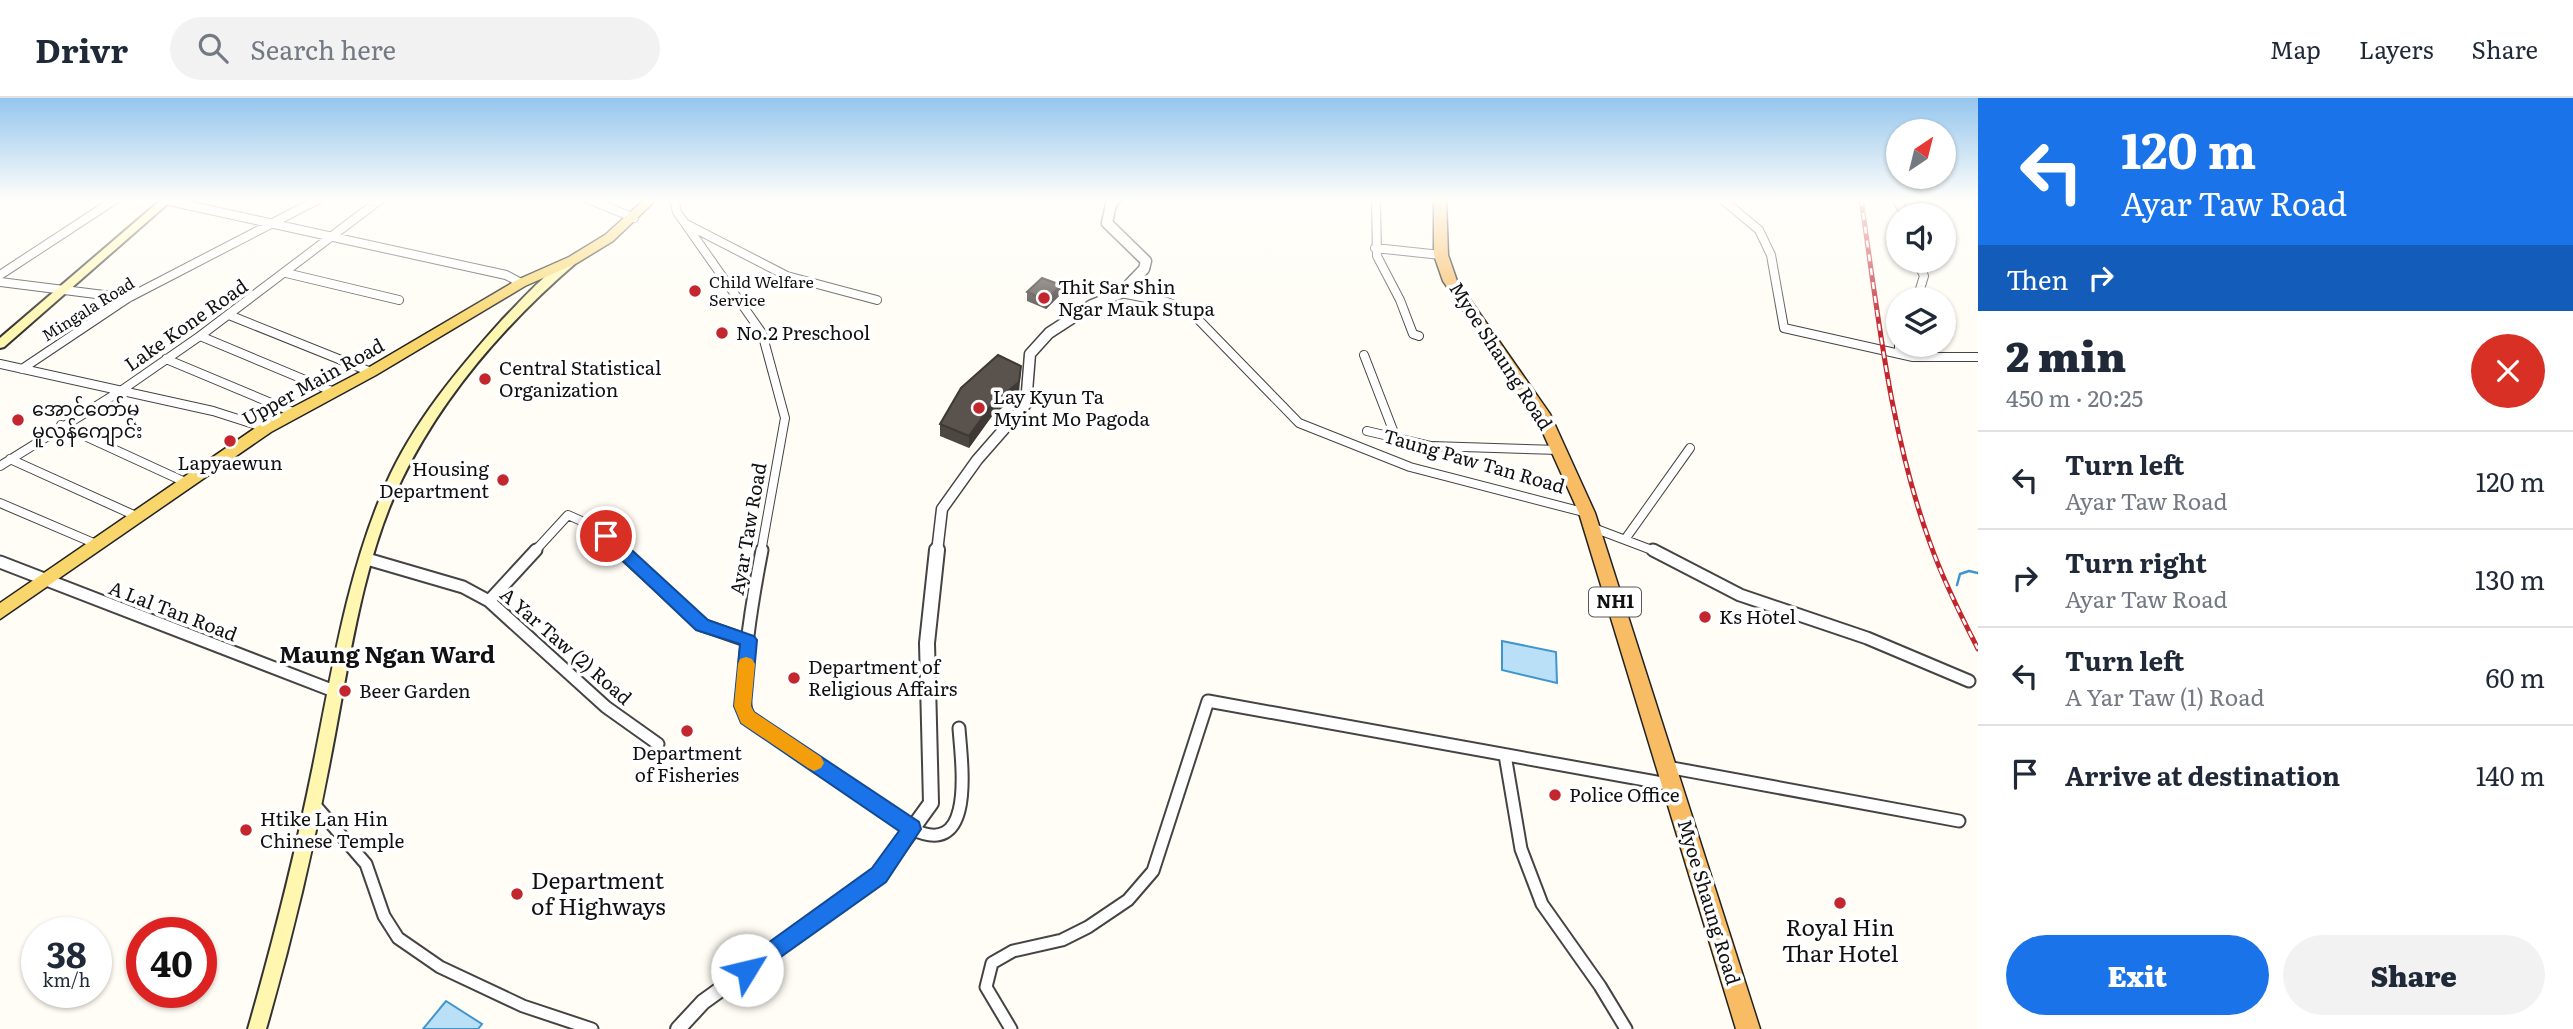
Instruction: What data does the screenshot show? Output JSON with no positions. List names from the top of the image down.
{
  "streets": {
    "highway": ["Myoe Shaung Road", "NH1"],
    "main road": ["Upper Main Road"],
    "street": [
      "Mingala Road",
      "Lake Kone Road",
      "Taung Paw Tan Road",
      "Ayar Taw Road",
      "A Lal Tan Road",
      "A Yar Taw (2) Road"
    ]
  },
  "crossings": [
    ["Myoe Shaung Road", "Taung Paw Tan Road"],
    ["Upper Main Road", "A Lal Tan Road"]
  ],
  "districts": ["Maung Ngan Ward"],
  "places": [
    "Child Welfare Service",
    "Thit Sar Shin Ngar Mauk Stupa",
    "No.2 Preschool",
    "Central Statistical Organization",
    "Lay Kyun Ta Myint Mo Pagoda",
    "အောင်တော်မူ မူလွန်ကျောင်း",
    "Lapyaewun",
    "Housing Department",
    "Ks Hotel",
    "Department of Religious Affairs",
    "Beer Garden",
    "Department of Fisheries",
    "Police Office",
    "Htike Lan Hin Chinese Temple",
    "Department of Highways",
    "Royal Hin Thar Hotel"
  ],
  "north": "top right",
  "page": {
    "header": "Drivr",
    "search": "Search here",
    "nav": ["Map", "Layers", "Share"],
    "turn": ["120 m", "Ayar Taw Road"],
    "then": "Then",
    "heading": ["2 min", "450 m · 20:25"],
    "list": [
      {
        "name": "Turn left",
        "note": "Ayar Taw Road",
        "value": "120 m"
      },
      {
        "name": "Turn right",
        "note": "Ayar Taw Road",
        "value": "130 m"
      },
      {
        "name": "Turn left",
        "note": "A Yar Taw (1) Road",
        "value": "60 m"
      },
      {
        "name": "Arrive at destination",
        "value": "140 m"
      }
    ],
    "speed": "38 km/h",
    "limit": "40",
    "buttons": ["Exit", "Share"]
  }
}
